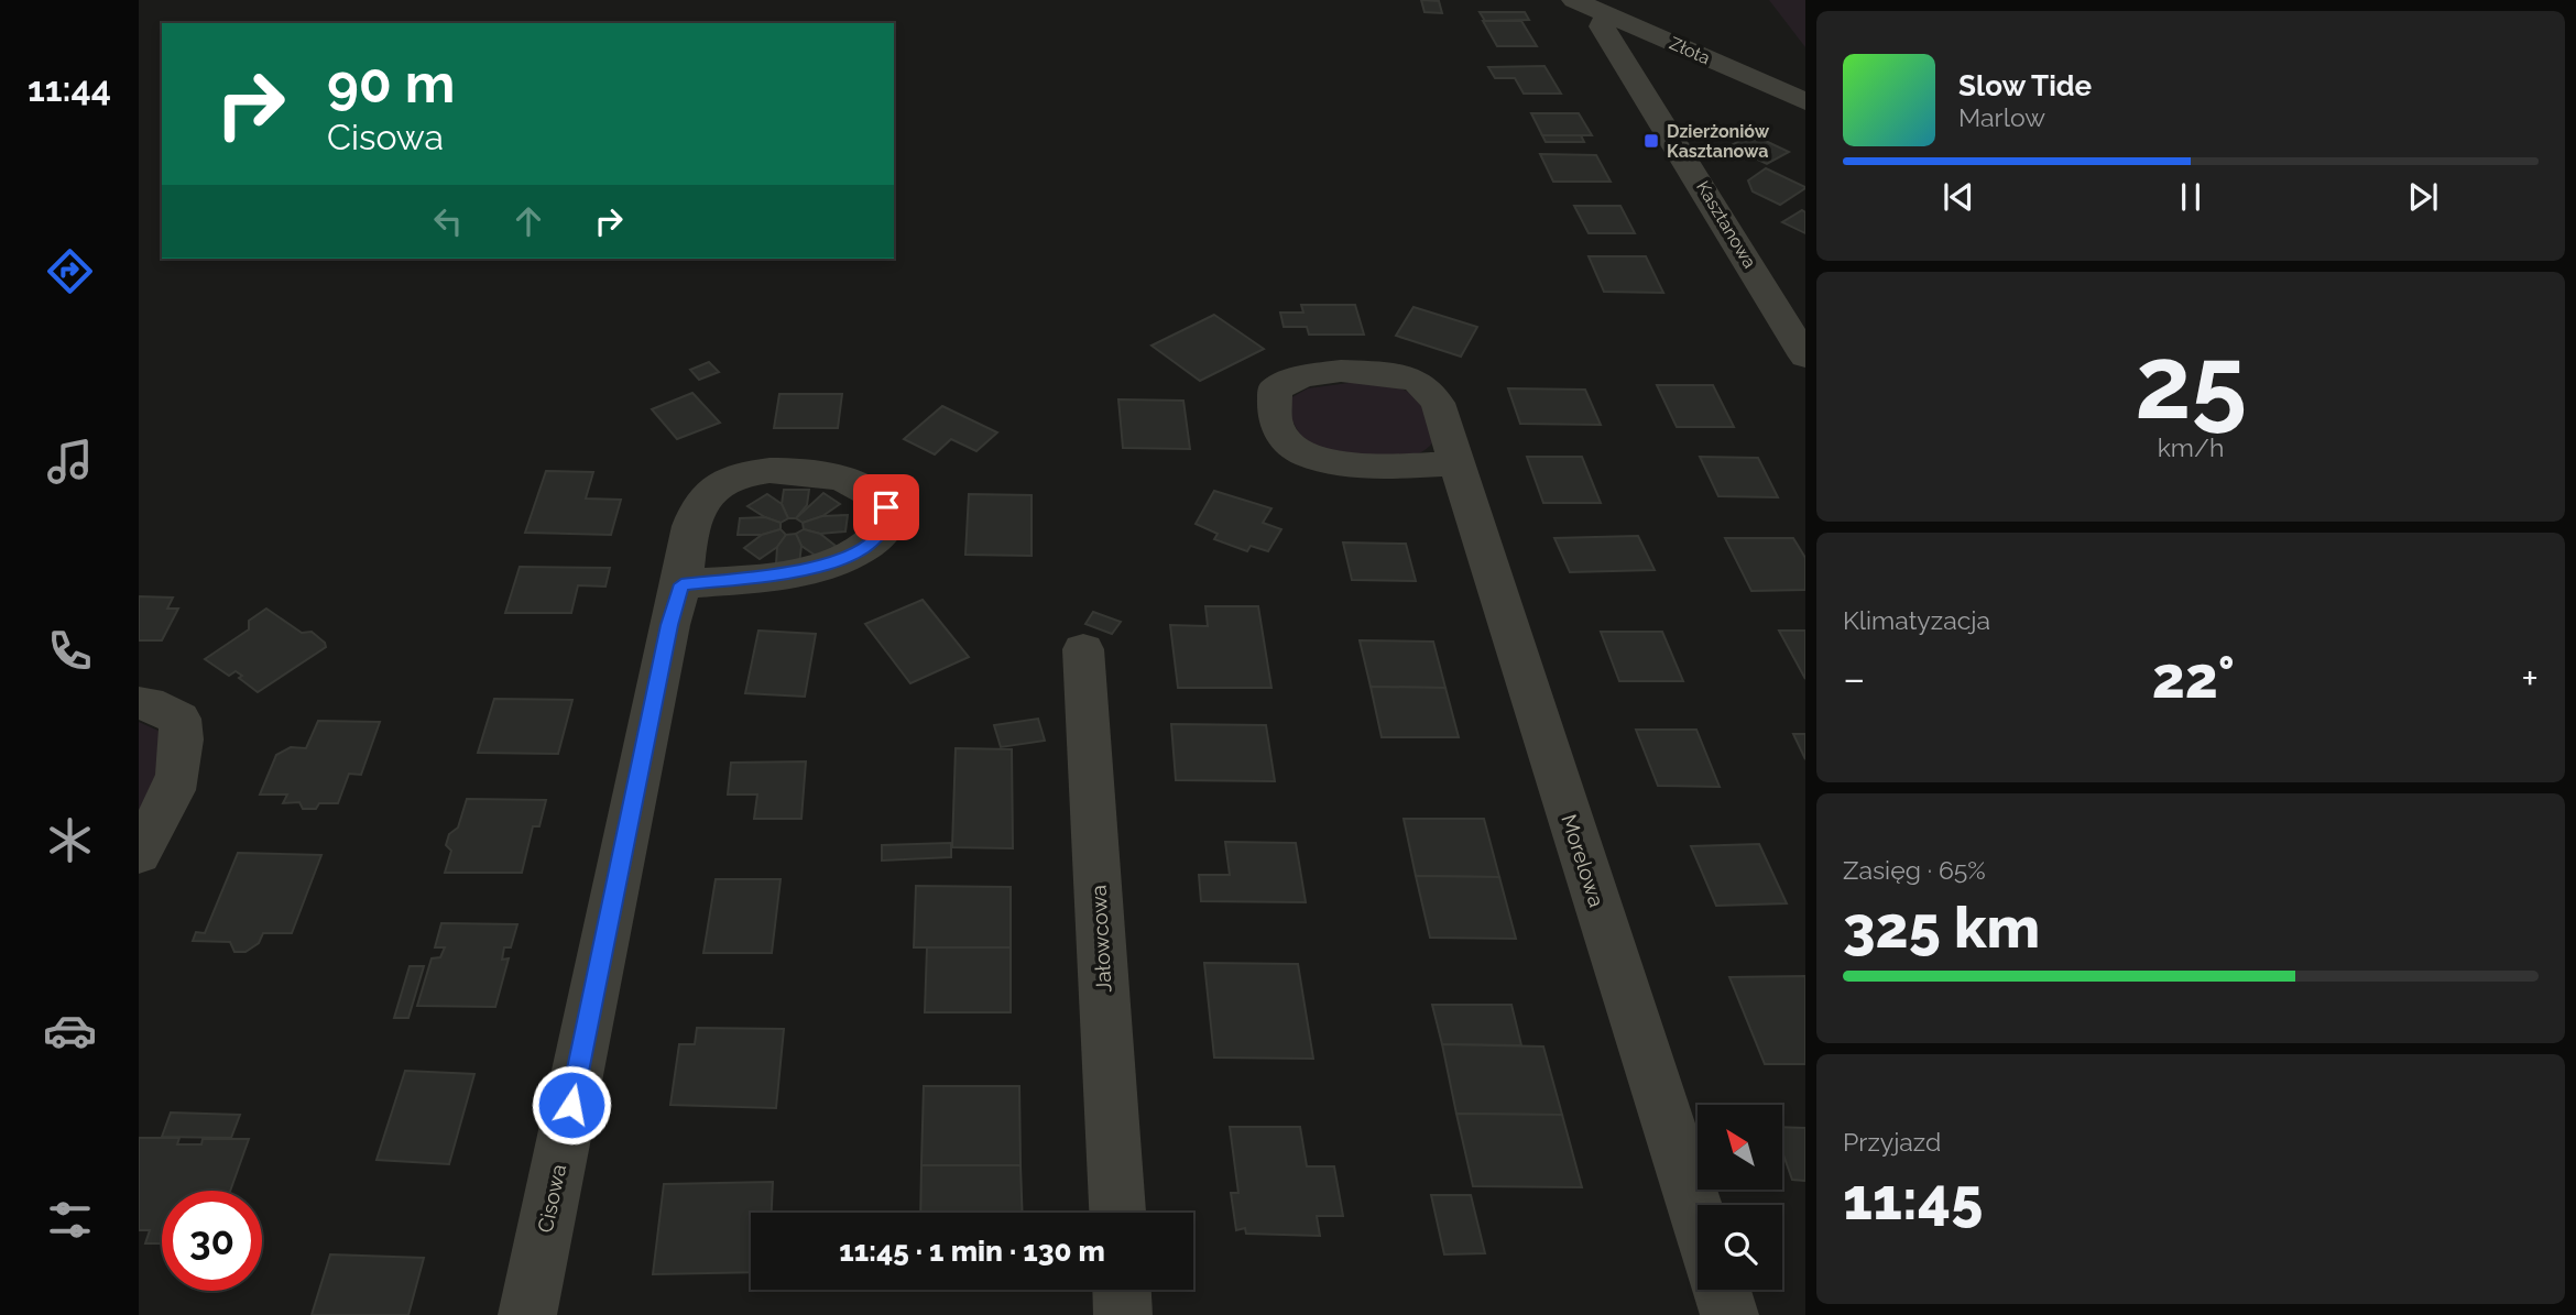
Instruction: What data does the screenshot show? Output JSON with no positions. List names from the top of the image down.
{
  "streets": {
    "street": [
      "Złota",
      "Kasztanowa",
      "Morelowa",
      "Jałowcowa",
      "Cisowa"
    ]
  },
  "crossings": [
    ["Złota", "Kasztanowa"]
  ],
  "places": {
    "transit": ["Dzierżoniów Kasztanowa"]
  },
  "north": "top left",
  "page": {
    "tabs": "11:44",
    "turn": ["90 m", "Cisowa"],
    "song": ["Slow Tide", "Marlow"],
    "tile": [
      ["25", "km/h"],
      "Klimatyzacja",
      ["Zasięg · 65%", "325 km"],
      ["Przyjazd", "11:45"]
    ],
    "heat": ["−", "22°", "+"],
    "limit": "30",
    "trip": "11:45 · 1 min · 130 m"
  }
}
